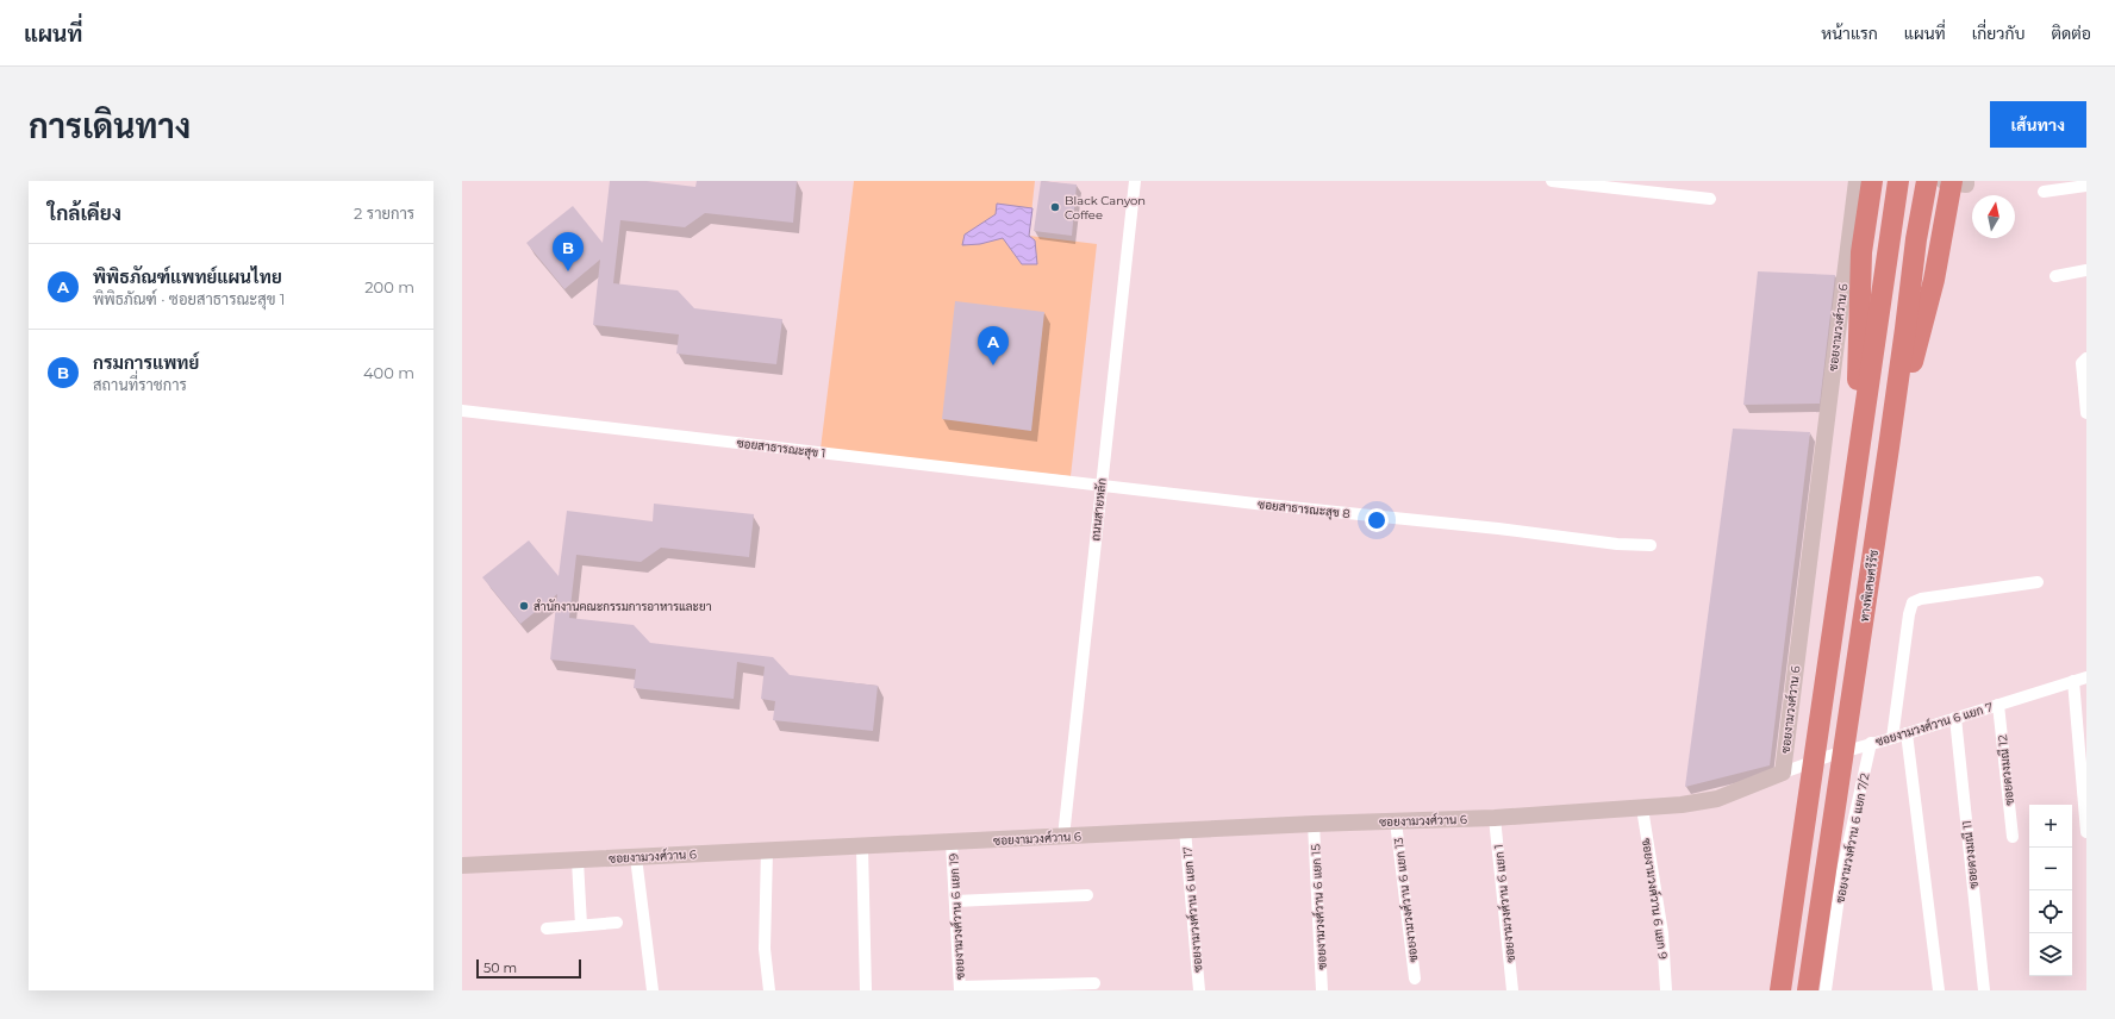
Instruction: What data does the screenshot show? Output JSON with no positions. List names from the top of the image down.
{
  "streets": {
    "highway": ["ทางพิเศษศรีรัช"],
    "street": [
      "ซอยงามวงศ์วาน 6",
      "ซอยสาธารณะสุข 1",
      "ซอยสาธารณะสุข 8",
      "ถนนสายหลัก",
      "ซอยงามวงศ์วาน 6 แยก 7",
      "ซอยดวงมณี 12",
      "ซอยงามวงศ์วาน 6 แยก 7/2",
      "ซอยดวงมณี 11",
      "ซอยงามวงศ์วาน 6 แยก 9",
      "ซอยงามวงศ์วาน 6 แยก 13",
      "ซอยงามวงศ์วาน 6 แยก 1",
      "ซอยงามวงศ์วาน 6 แยก 15",
      "ซอยงามวงศ์วาน 6 แยก 17",
      "ซอยงามวงศ์วาน 6 แยก 19"
    ]
  },
  "crossings": [
    ["ซอยงามวงศ์วาน 6", "ถนนสายหลัก"],
    ["ซอยงามวงศ์วาน 6", "ซอยงามวงศ์วาน 6 แยก 7"],
    ["ซอยงามวงศ์วาน 6", "ซอยงามวงศ์วาน 6 แยก 9"],
    ["ซอยงามวงศ์วาน 6", "ซอยงามวงศ์วาน 6 แยก 13"],
    ["ซอยงามวงศ์วาน 6", "ซอยงามวงศ์วาน 6 แยก 1"],
    ["ซอยงามวงศ์วาน 6", "ซอยงามวงศ์วาน 6 แยก 15"],
    ["ซอยงามวงศ์วาน 6", "ซอยงามวงศ์วาน 6 แยก 17"],
    ["ซอยงามวงศ์วาน 6", "ซอยงามวงศ์วาน 6 แยก 19"],
    ["ซอยสาธารณะสุข 1", "ซอยสาธารณะสุข 8"],
    ["ซอยสาธารณะสุข 1", "ถนนสายหลัก"],
    ["ซอยสาธารณะสุข 8", "ถนนสายหลัก"],
    ["ซอยงามวงศ์วาน 6 แยก 7", "ซอยดวงมณี 12"],
    ["ซอยงามวงศ์วาน 6 แยก 7", "ซอยงามวงศ์วาน 6 แยก 7/2"],
    ["ซอยงามวงศ์วาน 6 แยก 7", "ซอยดวงมณี 11"]
  ],
  "places": ["Black Canyon Coffee", "สำนักงานคณะกรรมการอาหารและยา"],
  "scale_bar": "50 m",
  "north": "top",
  "page": {
    "header": "แผนที่",
    "nav": [
      "หน้าแรก",
      "แผนที่",
      "เกี่ยวกับ",
      "ติดต่อ"
    ],
    "buttons": "เส้นทาง",
    "title": "การเดินทาง",
    "heading": ["ใกล้เคียง", "2 รายการ"],
    "pins": ["B", "A"],
    "list": [
      {
        "mark": "A",
        "name": "พิพิธภัณฑ์แพทย์แผนไทย",
        "note": "พิพิธภัณฑ์ · ซอยสาธารณะสุข 1",
        "value": "200 m"
      },
      {
        "mark": "B",
        "name": "กรมการแพทย์",
        "note": "สถานที่ราชการ",
        "value": "400 m"
      }
    ],
    "map_buttons": ["+", "−"],
    "scale": "50 m"
  }
}
